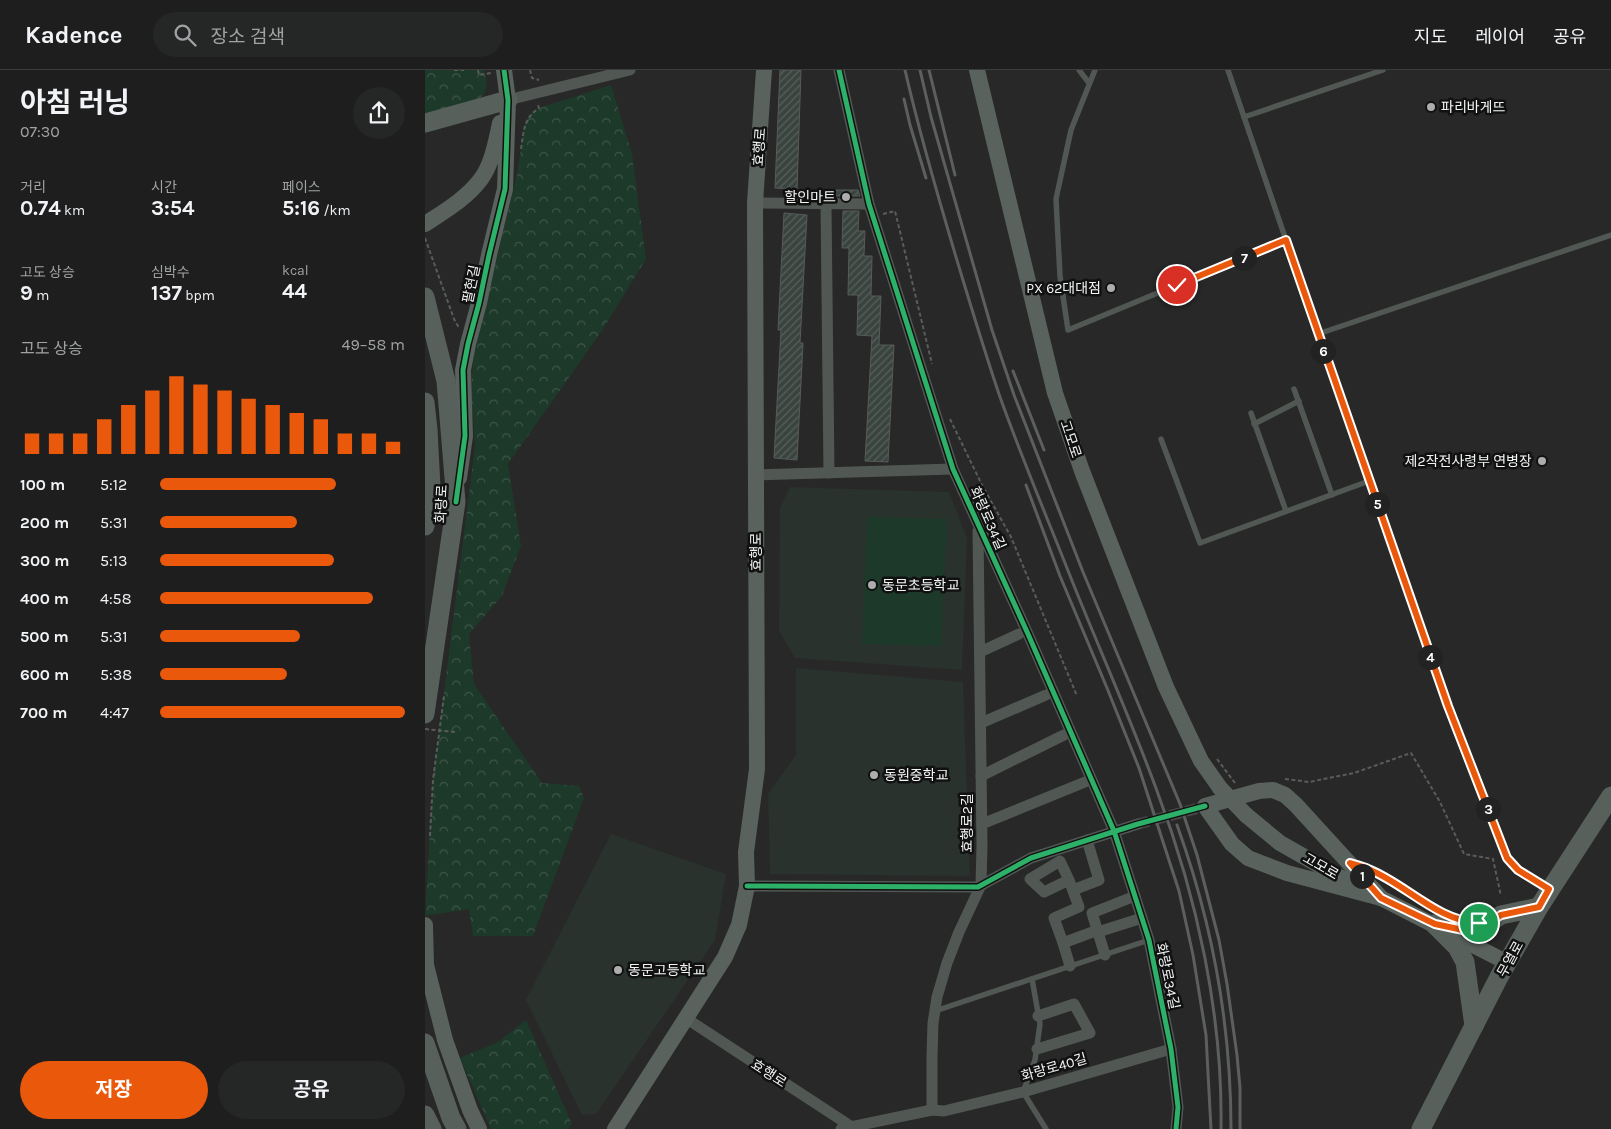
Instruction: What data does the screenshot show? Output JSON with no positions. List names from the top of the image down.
{
  "streets": {
    "main road": [
      "효행로",
      "팔현길",
      "고모로",
      "화랑로",
      "무열로"
    ],
    "street": ["화랑로34길", "효행로2길", "화랑로40길"]
  },
  "crossings": [
    ["팔현길", "화랑로"],
    ["고모로", "무열로"],
    ["화랑로34길", "효행로2길"],
    ["화랑로34길", "화랑로40길"],
    ["효행로2길", "화랑로40길"]
  ],
  "places": [
    "파리바게뜨",
    "할인마트",
    "PX 62대대점",
    "제2작전사령부 연병장",
    "동문초등학교",
    "동원중학교",
    "동문고등학교"
  ],
  "page": {
    "header": "Kadence",
    "search": "장소 검색",
    "nav": ["지도", "레이어", "공유"],
    "heading": ["아침 러닝", "07:30"],
    "stats": [
      ["거리", "0.74 km"],
      ["시간", "3:54"],
      ["페이스", "5:16 /km"],
      ["고도 상승", "9 m"],
      ["심박수", "137 bpm"],
      ["kcal", "44"]
    ],
    "pins": [
      "7",
      "6",
      "5",
      "4",
      "3",
      "1"
    ],
    "chart": ["고도 상승", "49–58 m"],
    "list": [
      {
        "name": "100 m",
        "note": "5:12"
      },
      {
        "name": "200 m",
        "note": "5:31"
      },
      {
        "name": "300 m",
        "note": "5:13"
      },
      {
        "name": "400 m",
        "note": "4:58"
      },
      {
        "name": "500 m",
        "note": "5:31"
      },
      {
        "name": "600 m",
        "note": "5:38"
      },
      {
        "name": "700 m",
        "note": "4:47"
      }
    ],
    "buttons": ["저장", "공유"]
  }
}
